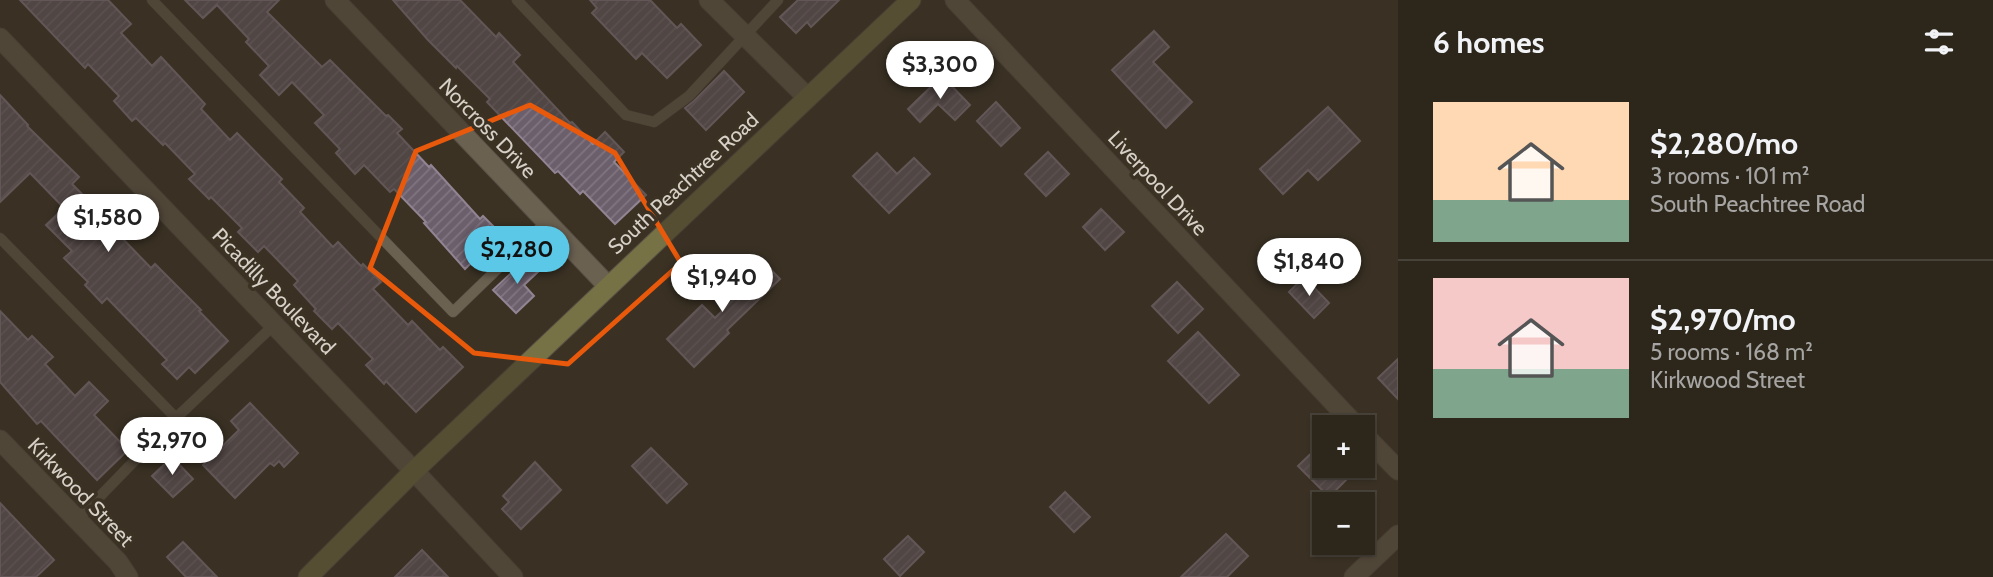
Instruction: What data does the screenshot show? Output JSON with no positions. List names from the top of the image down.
{
  "streets": {
    "main road": ["South Peachtree Road"],
    "street": [
      "Norcross Drive",
      "Liverpool Drive",
      "Picadilly Boulevard",
      "Kirkwood Street"
    ]
  },
  "crossings": [
    ["Norcross Drive", "South Peachtree Road"],
    ["South Peachtree Road", "Picadilly Boulevard"]
  ],
  "page": {
    "heading": "6 homes",
    "price": [
      "$3,300",
      "$1,580",
      "$2,280",
      "$1,840",
      "$1,940",
      "$2,970"
    ],
    "list": [
      {
        "name": "$2,280/mo",
        "note": "3 rooms · 101 m² · South Peachtree Road"
      },
      {
        "name": "$2,970/mo",
        "note": "5 rooms · 168 m² · Kirkwood Street"
      }
    ],
    "map_buttons": ["+", "−"]
  }
}
